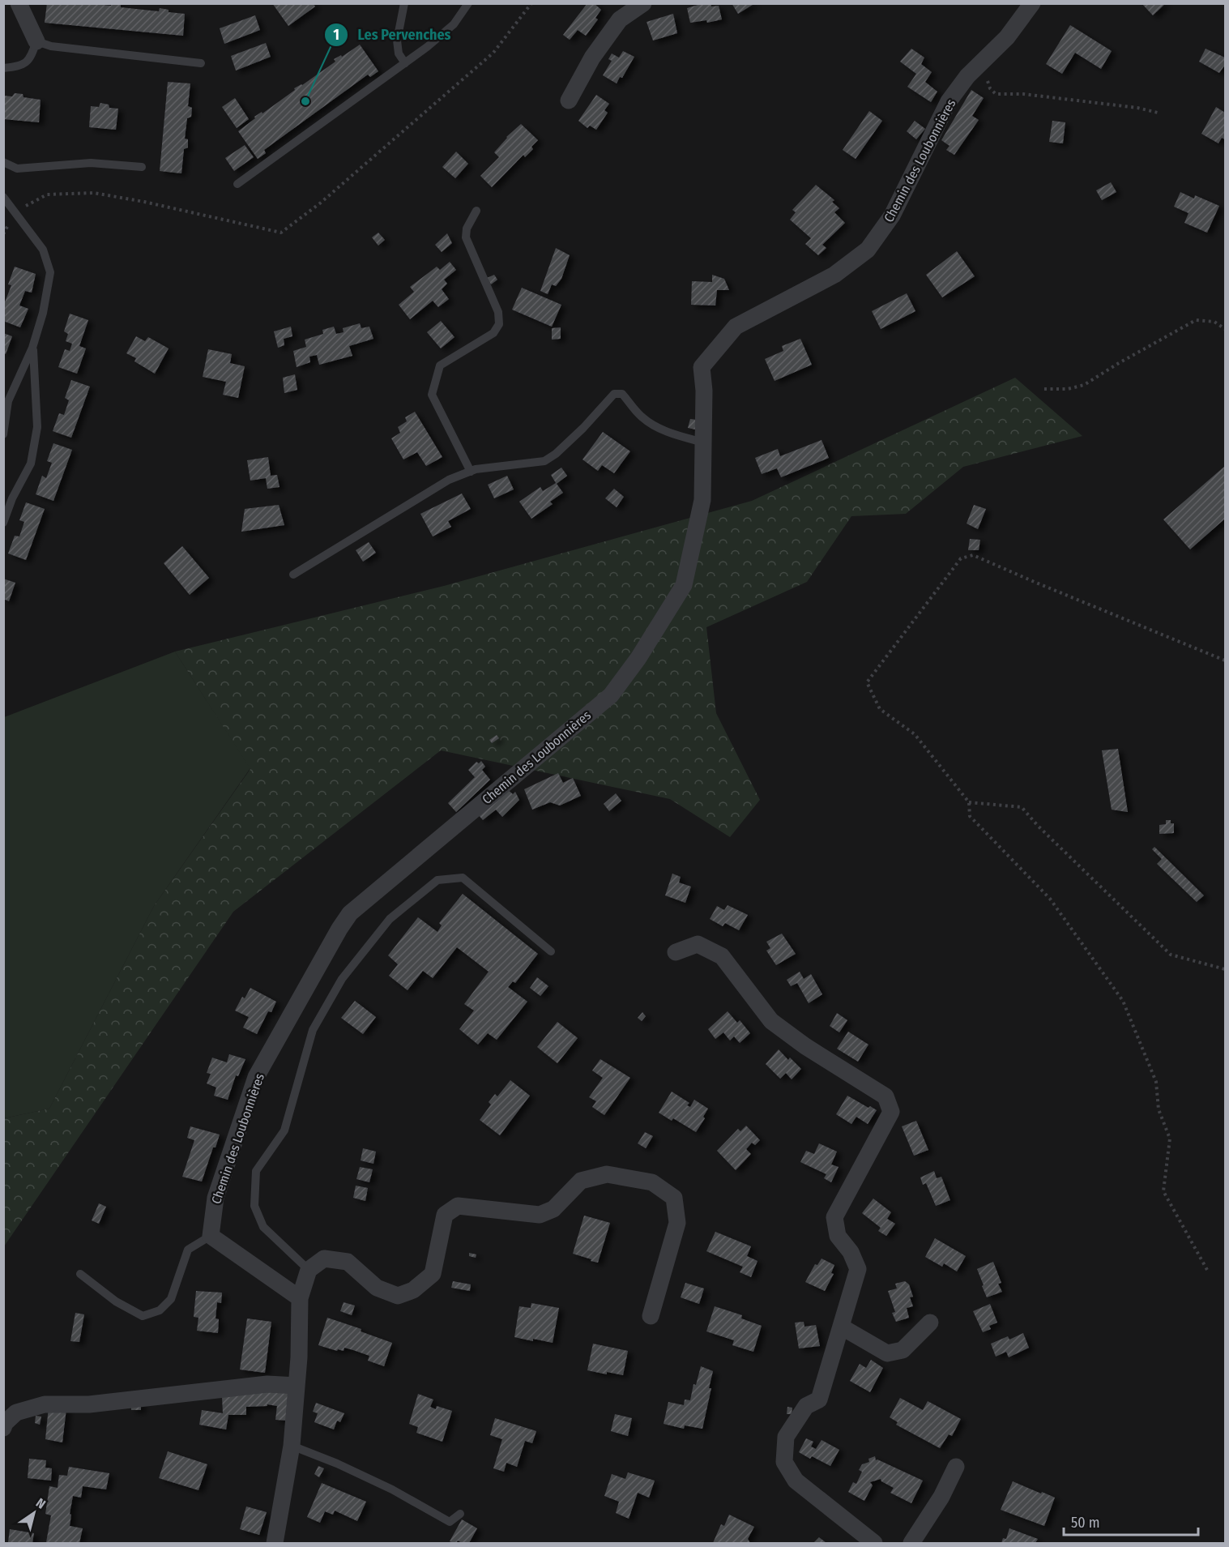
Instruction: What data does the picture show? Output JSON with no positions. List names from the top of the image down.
{
  "streets": {
    "street": ["Chemin des Loubonnières"]
  },
  "places": ["Les Pervenches"],
  "scale_bar": "50 m",
  "north": "top right"
}
